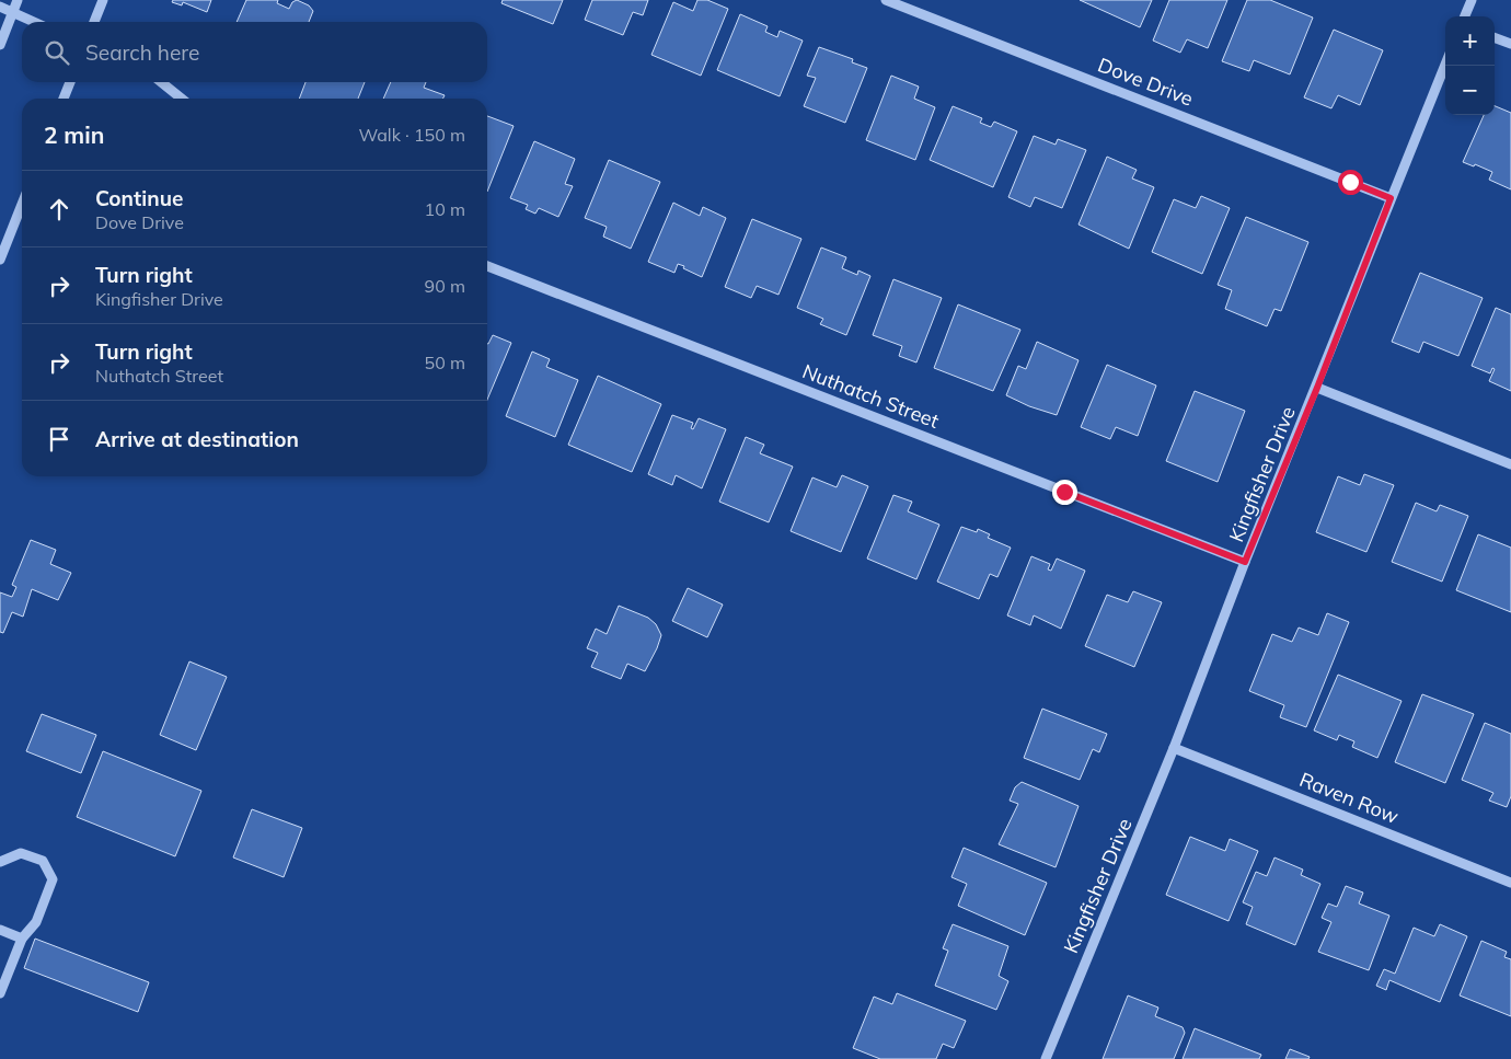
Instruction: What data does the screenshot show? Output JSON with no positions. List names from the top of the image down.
{
  "streets": {
    "street": [
      "Dove Drive",
      "Nuthatch Street",
      "Kingfisher Drive",
      "Raven Row"
    ]
  },
  "crossings": [
    ["Dove Drive", "Kingfisher Drive"],
    ["Nuthatch Street", "Kingfisher Drive"],
    ["Kingfisher Drive", "Raven Row"]
  ],
  "page": {
    "map_buttons": ["+", "−"],
    "search": "Search here",
    "heading": ["2 min", "Walk · 150 m"],
    "list": [
      ["Continue", "Dove Drive", "10 m"],
      ["Turn right", "Kingfisher Drive", "90 m"],
      ["Turn right", "Nuthatch Street", "50 m"],
      "Arrive at destination"
    ]
  }
}
